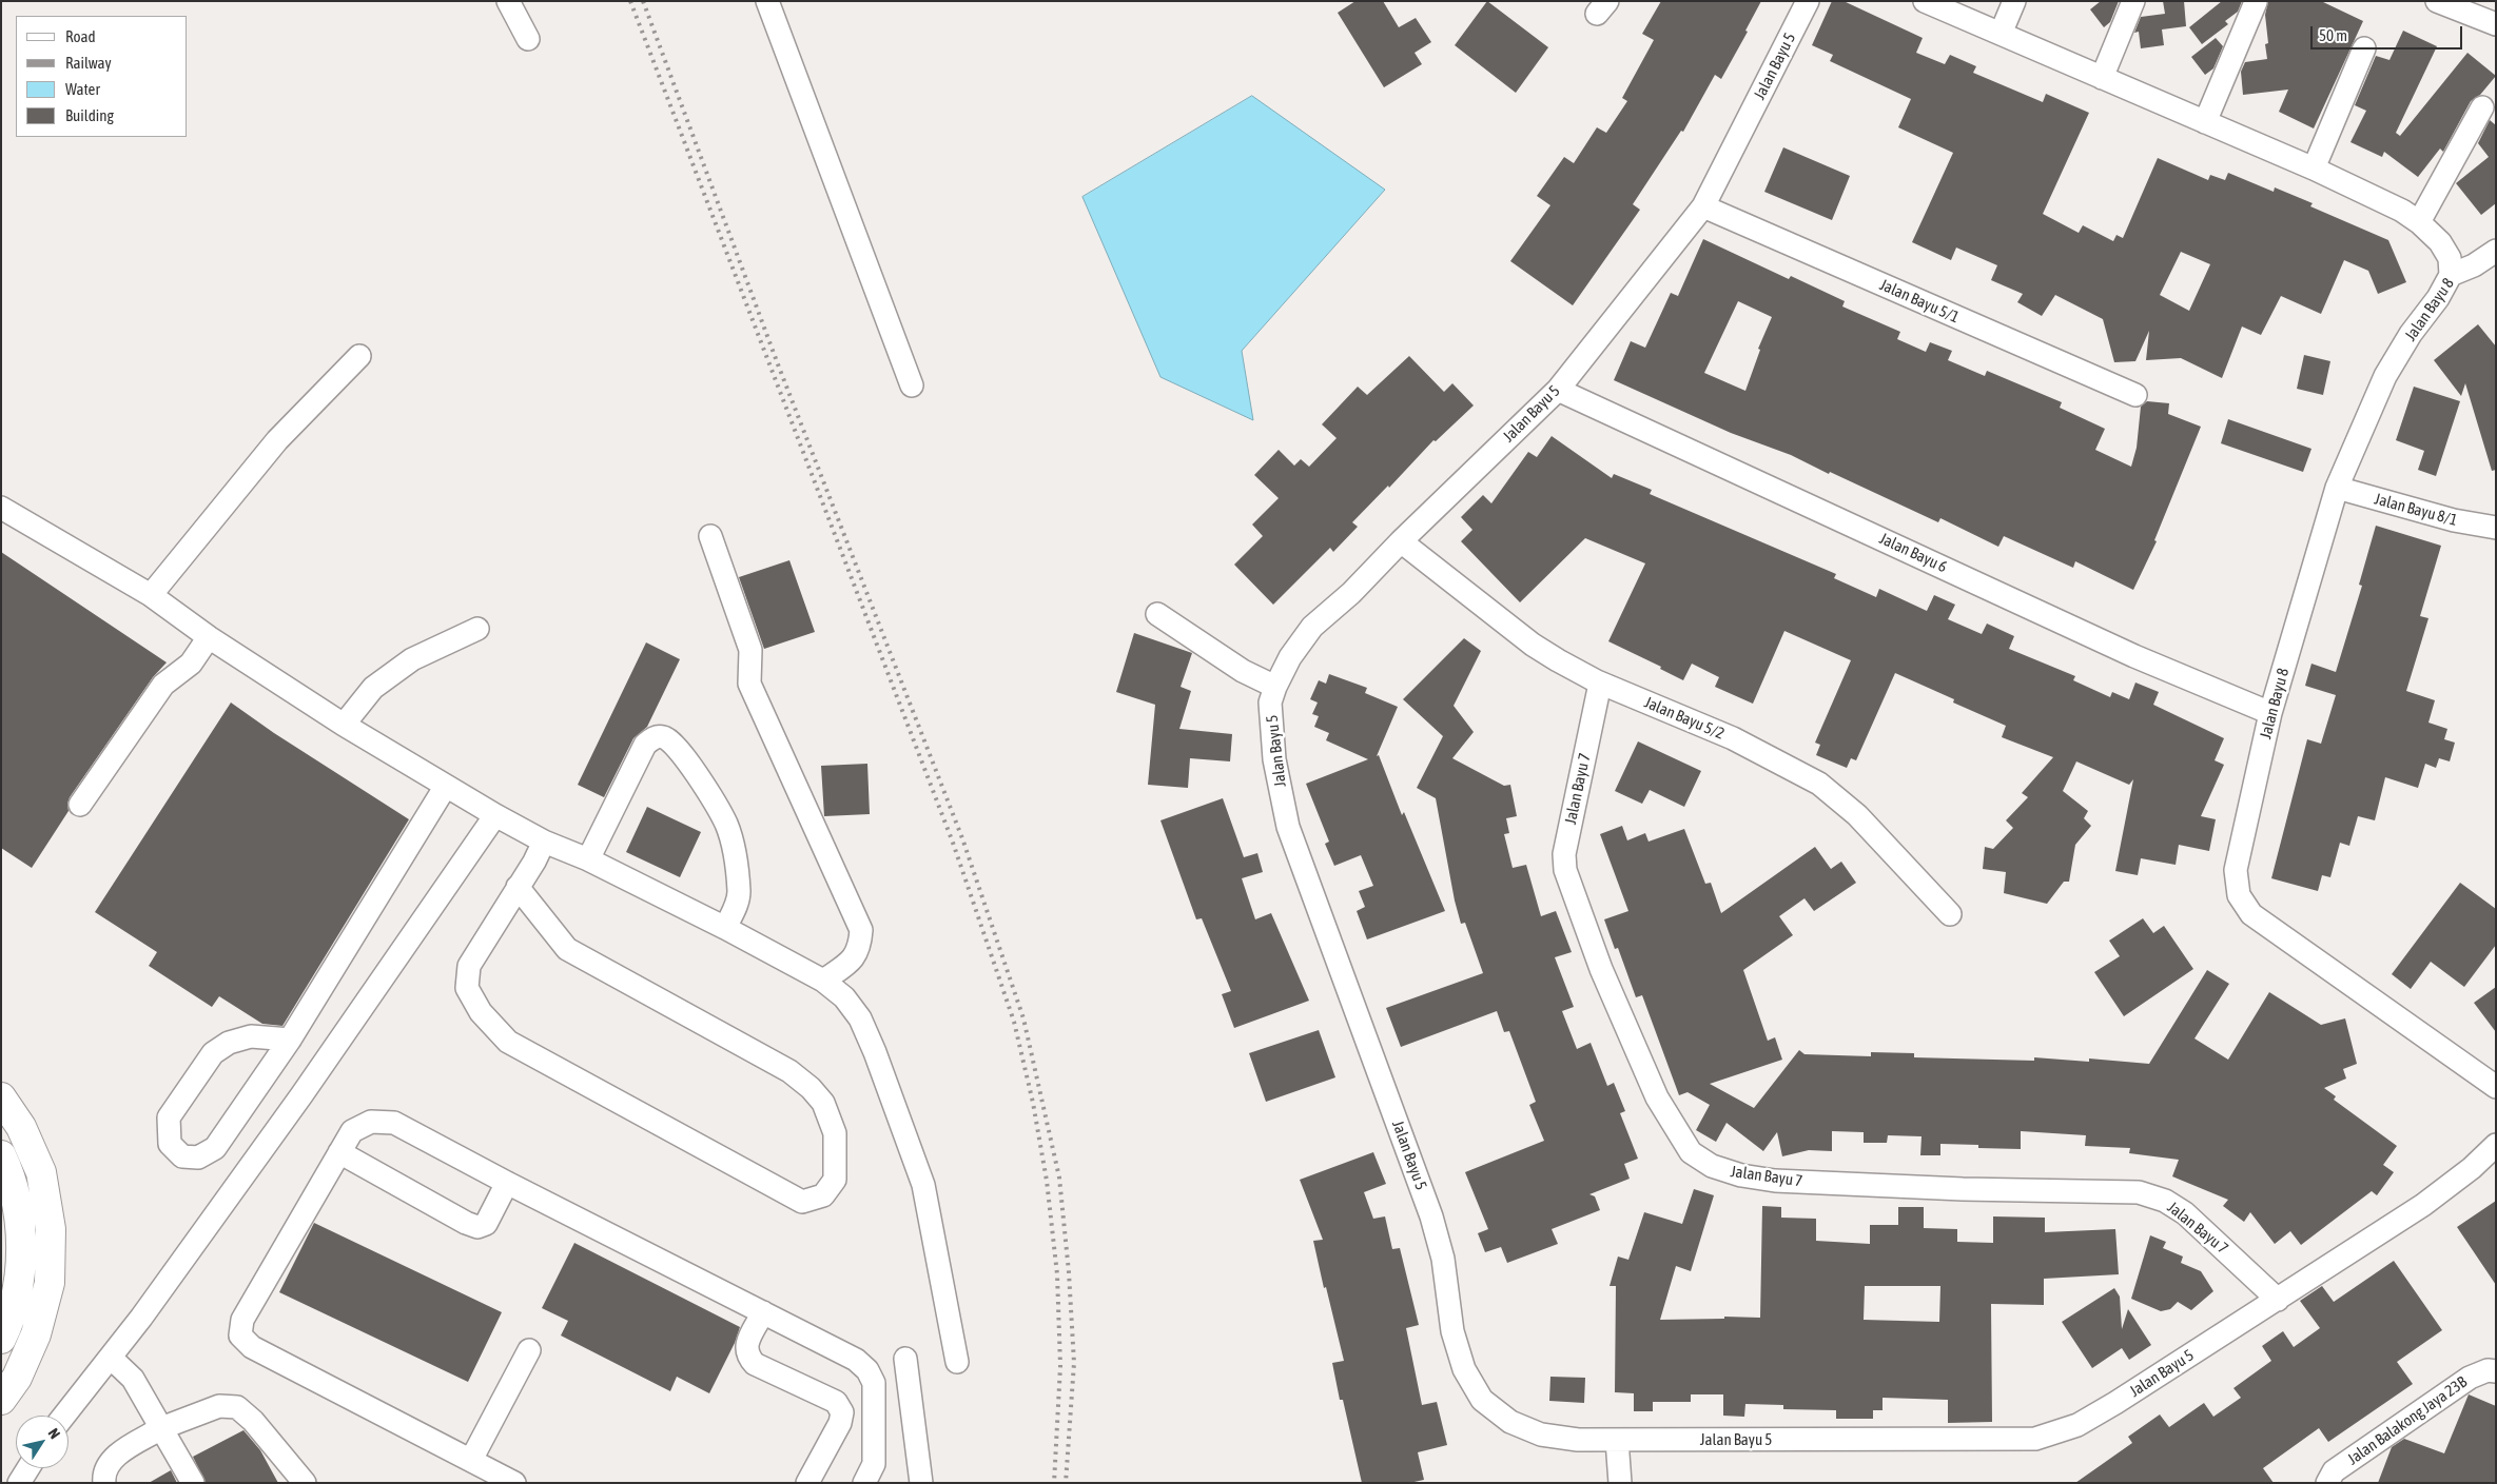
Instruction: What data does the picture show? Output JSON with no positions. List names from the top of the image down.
{
  "streets": {
    "street": [
      "Jalan Bayu 5",
      "Jalan Bayu 5/1",
      "Jalan Bayu 8",
      "Jalan Bayu 8/1",
      "Jalan Bayu 6",
      "Jalan Bayu 5/2",
      "Jalan Bayu 7",
      "Jalan Balakong Jaya 23B"
    ]
  },
  "crossings": [
    ["Jalan Bayu 5", "Jalan Bayu 5/1"],
    ["Jalan Bayu 5", "Jalan Bayu 6"],
    ["Jalan Bayu 5", "Jalan Bayu 5/2"],
    ["Jalan Bayu 5", "Jalan Bayu 7"],
    ["Jalan Bayu 8", "Jalan Bayu 8/1"],
    ["Jalan Bayu 8", "Jalan Bayu 6"],
    ["Jalan Bayu 5/2", "Jalan Bayu 7"]
  ],
  "legend": [
    "Road",
    "Railway",
    "Water",
    "Building"
  ],
  "scale_bar": "50 m",
  "north": "top right"
}
